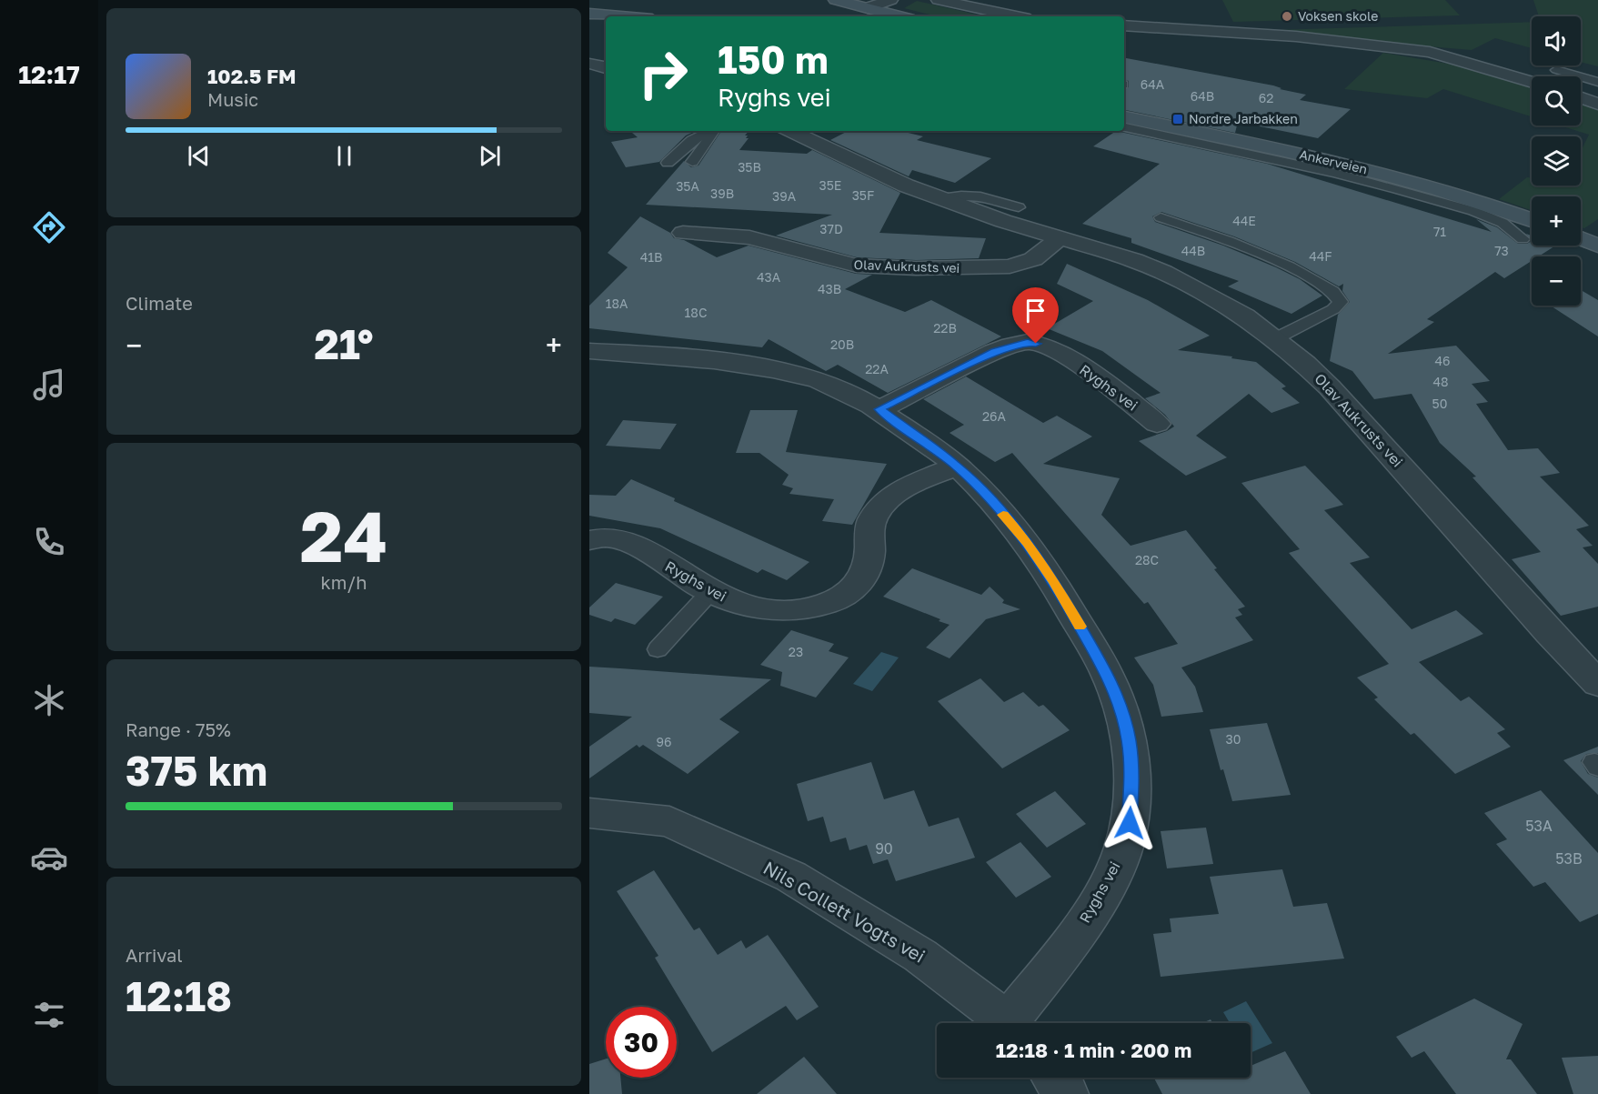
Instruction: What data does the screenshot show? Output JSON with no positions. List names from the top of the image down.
{
  "streets": {
    "main road": ["Ankerveien"],
    "street": ["Olav Aukrusts vei", "Ryghs vei", "Nils Collett Vogts vei"]
  },
  "places": {
    "other": ["Voksen skole"],
    "transit": ["Nordre Jarbakken"]
  },
  "house_numbers": [
    "64A",
    "64B",
    "62",
    "35B",
    "35E",
    "35A",
    "39B",
    "35F",
    "39A",
    "44E",
    "37D",
    "71",
    "44B",
    "73",
    "44F",
    "41B",
    "43A",
    "43B",
    "18A",
    "18C",
    "22B",
    "20B",
    "46",
    "22A",
    "48",
    "50",
    "26A",
    "28C",
    "23",
    "30",
    "96",
    "53A",
    "90",
    "53B"
  ],
  "page": {
    "tabs": "12:17",
    "map_buttons": ["+", "−"],
    "turn": ["150 m", "Ryghs vei"],
    "song": ["102.5 FM", "Music"],
    "tile": [
      "Climate",
      ["24", "km/h"],
      ["Range · 75%", "375 km"],
      ["Arrival", "12:18"]
    ],
    "heat": ["−", "21°", "+"],
    "limit": "30",
    "trip": "12:18 · 1 min · 200 m"
  }
}
